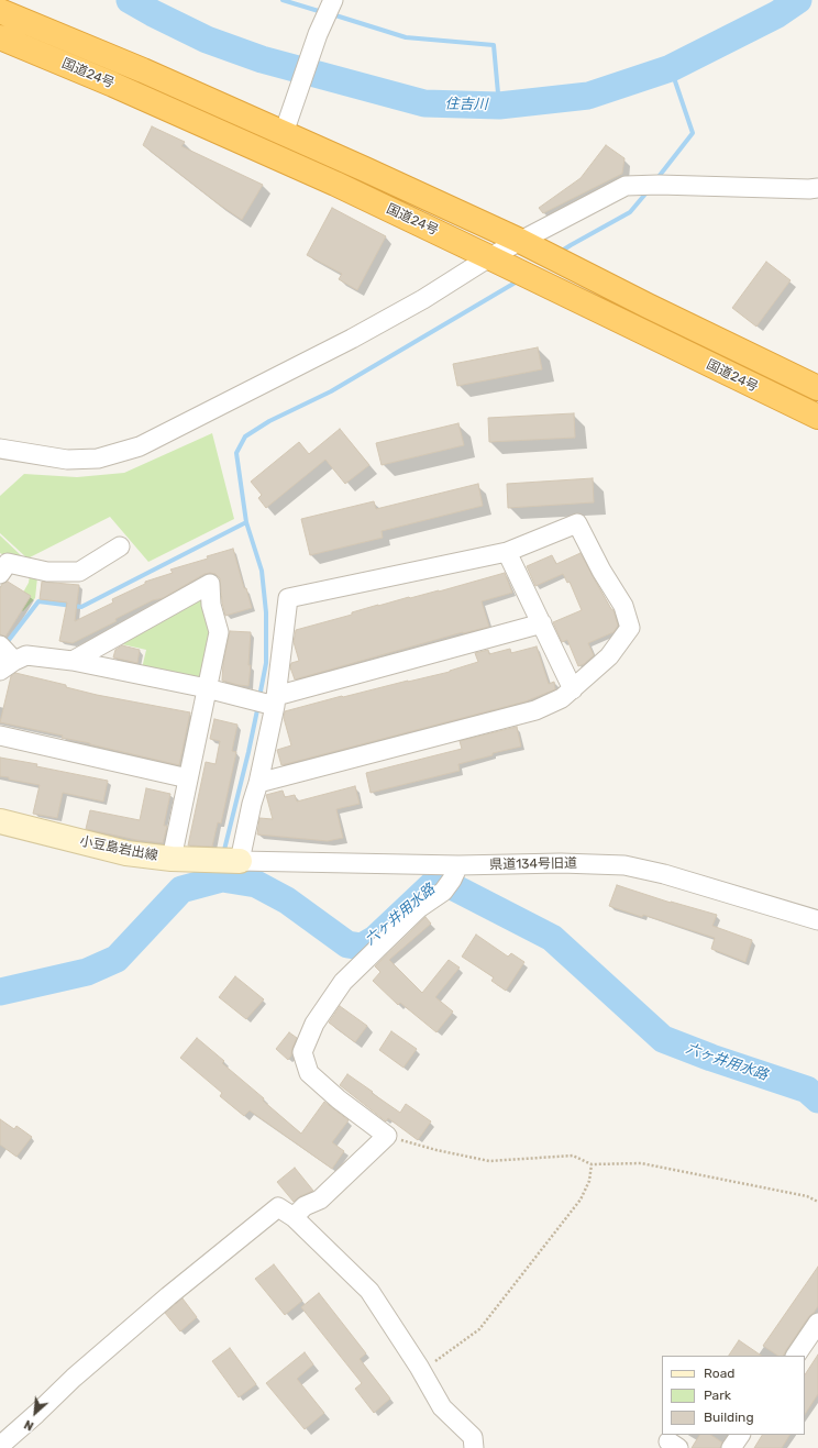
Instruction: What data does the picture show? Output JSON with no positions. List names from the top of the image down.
{
  "streets": {
    "highway": ["国道24号"],
    "main road": ["小豆島岩出線"],
    "street": ["県道134号旧道"]
  },
  "crossings": [
    ["小豆島岩出線", "県道134号旧道"]
  ],
  "water": ["住吉川", "六ヶ井用水路"],
  "legend": ["Road", "Park", "Building"],
  "north": "bottom left"
}
